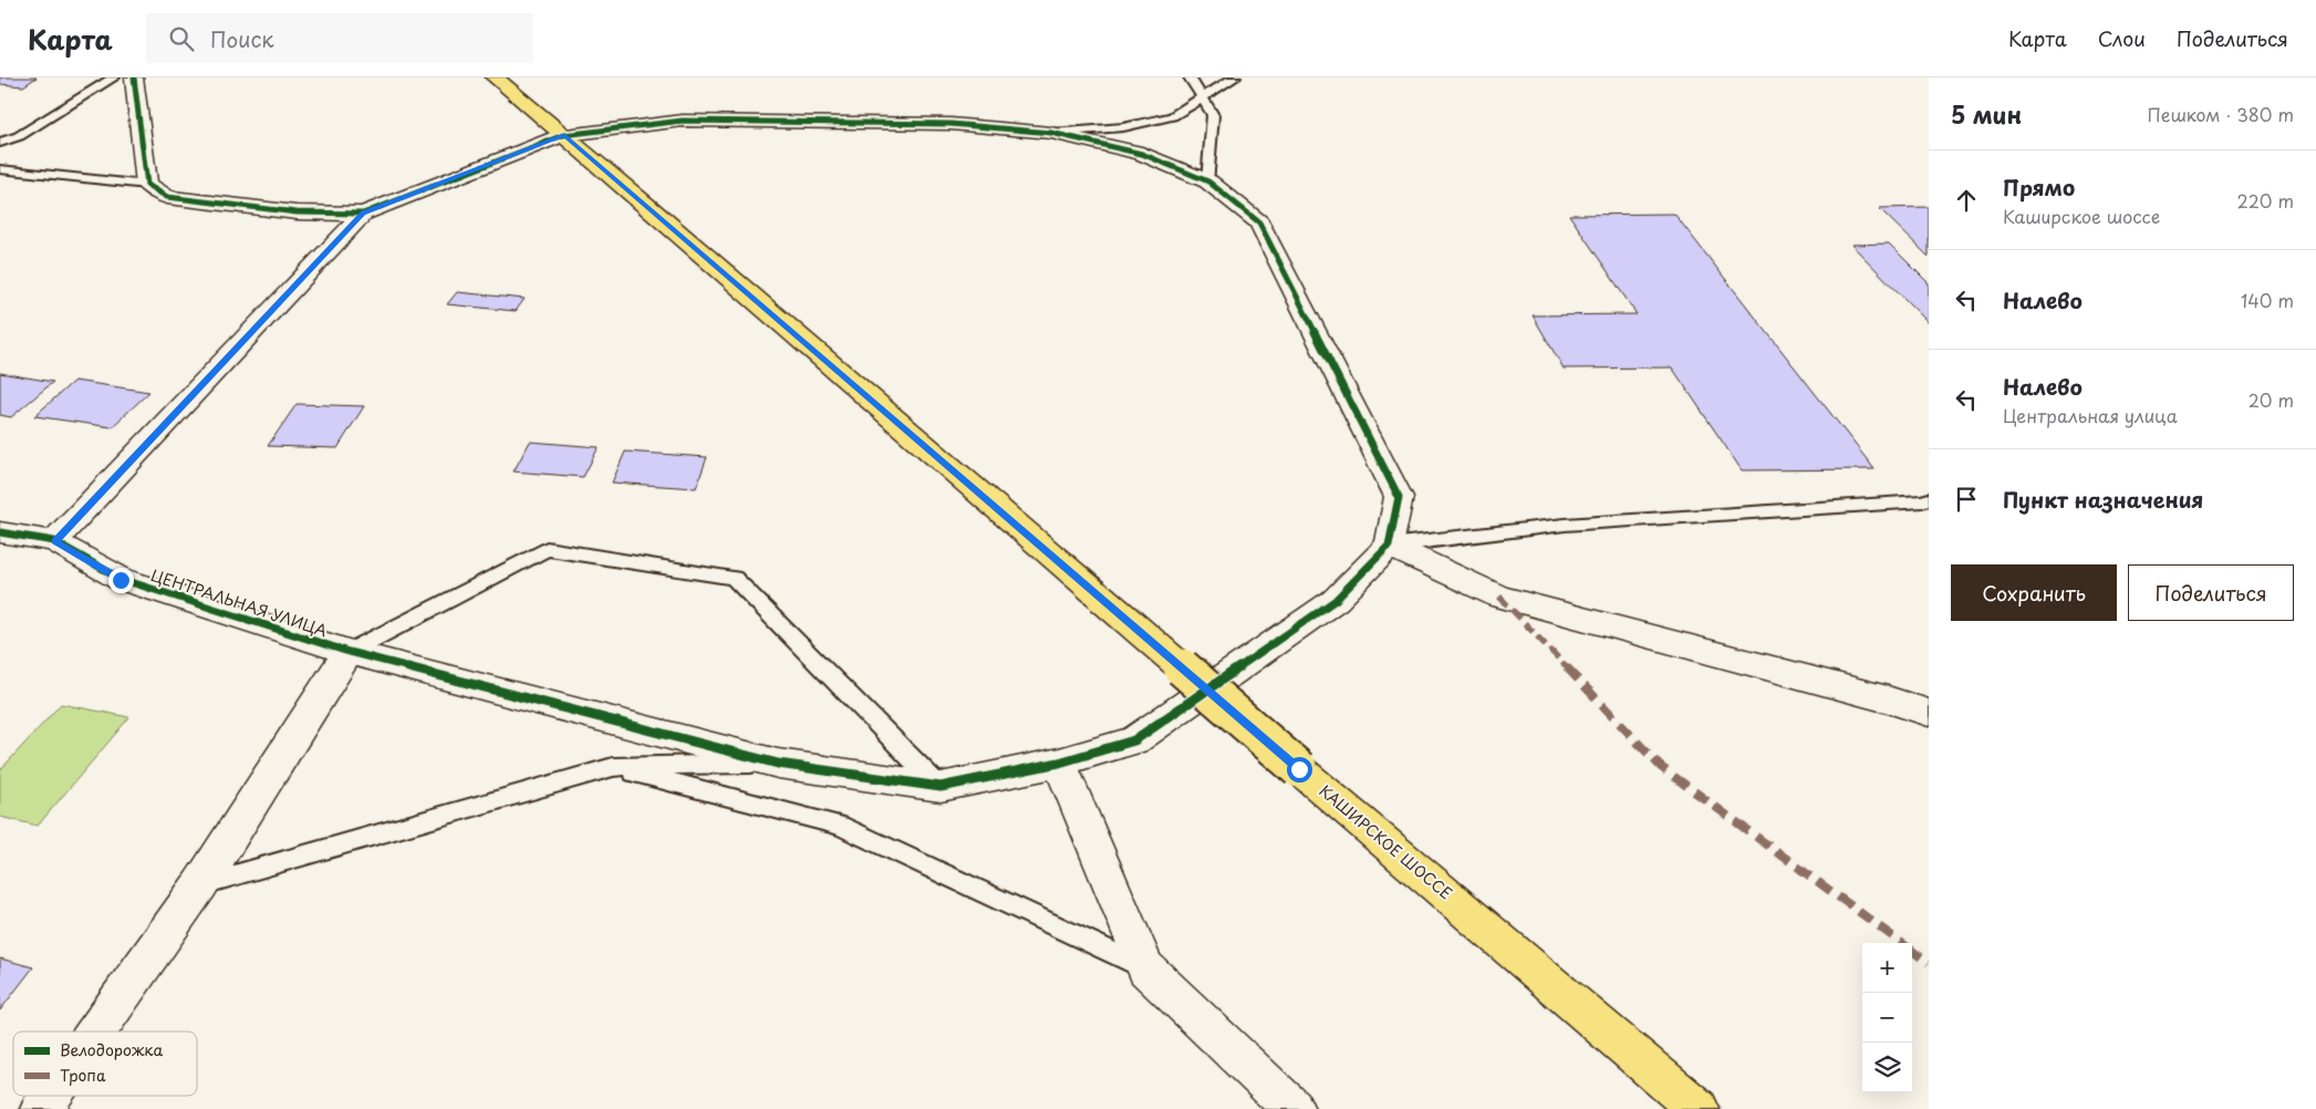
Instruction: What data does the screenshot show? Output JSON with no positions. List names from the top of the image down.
{
  "streets": {
    "main road": ["КАШИРСКОЕ ШОССЕ"],
    "street": ["ЦЕНТРАЛЬНАЯ УЛИЦА"]
  },
  "legend": ["Велодорожка", "Тропа"],
  "page": {
    "header": "Карта",
    "search": "Поиск",
    "nav": ["Карта", "Слои", "Поделиться"],
    "heading": ["5 мин", "Пешком · 380 m"],
    "list": [
      ["Прямо", "Каширское шоссе", "220 m"],
      ["Налево", "140 m"],
      ["Налево", "Центральная улица", "20 m"],
      "Пункт назначения"
    ],
    "buttons": ["Сохранить", "Поделиться"],
    "map_buttons": ["+", "−"]
  }
}
